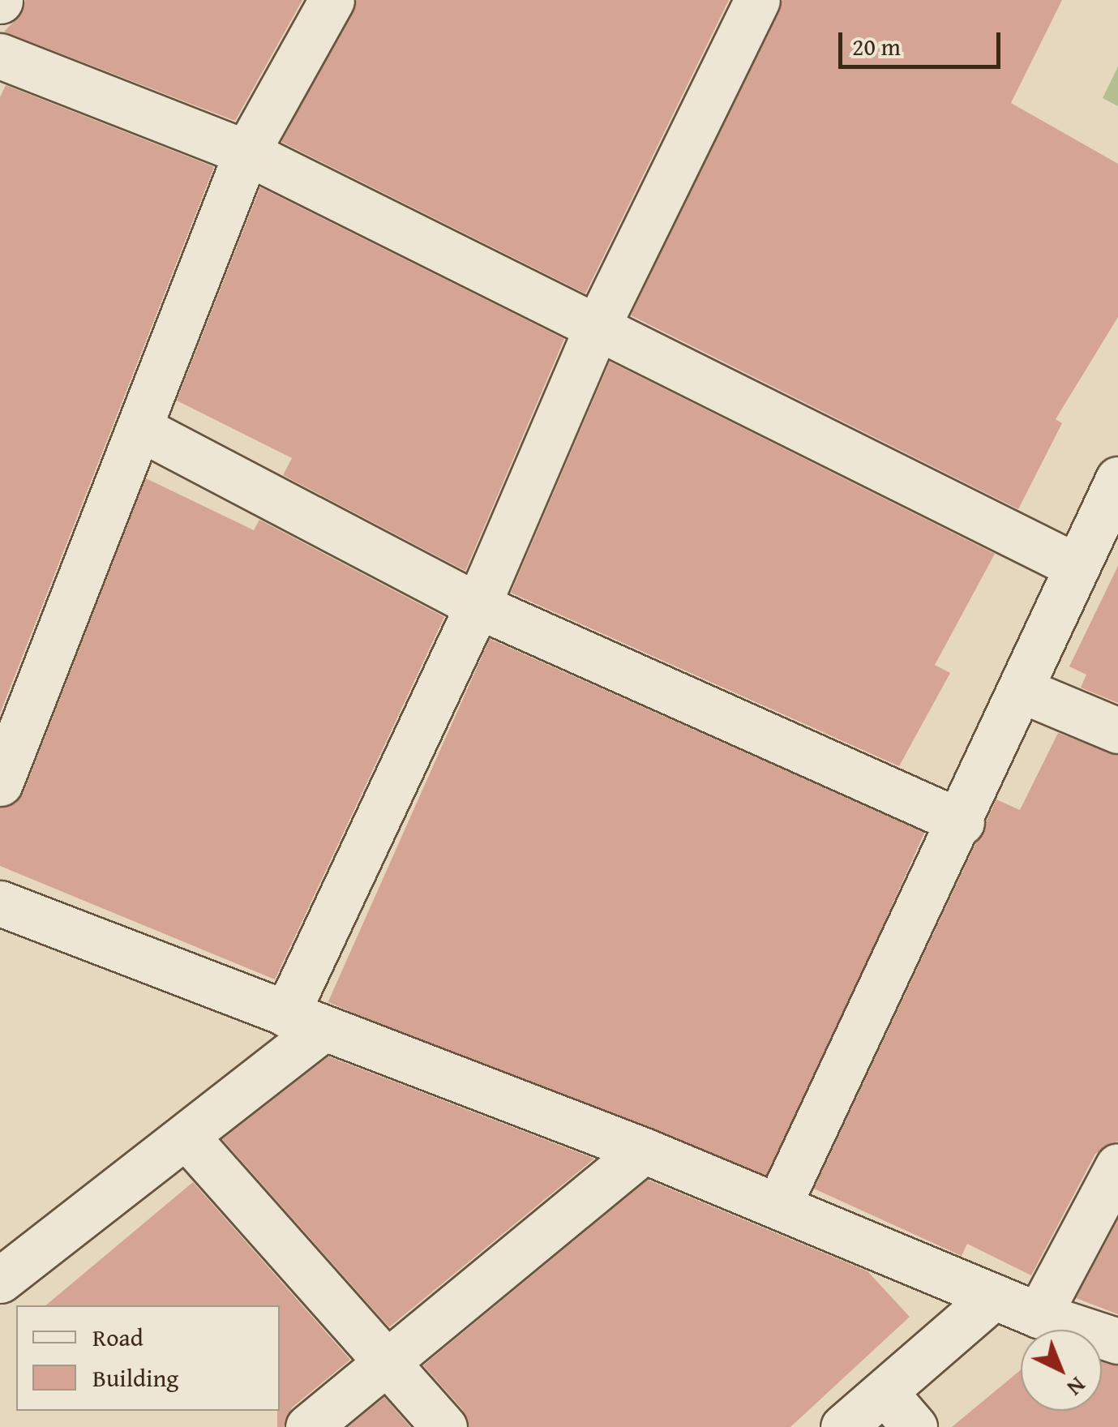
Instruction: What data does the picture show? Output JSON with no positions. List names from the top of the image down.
{
  "legend": ["Road", "Building"],
  "scale_bar": "20 m",
  "north": "bottom right"
}
